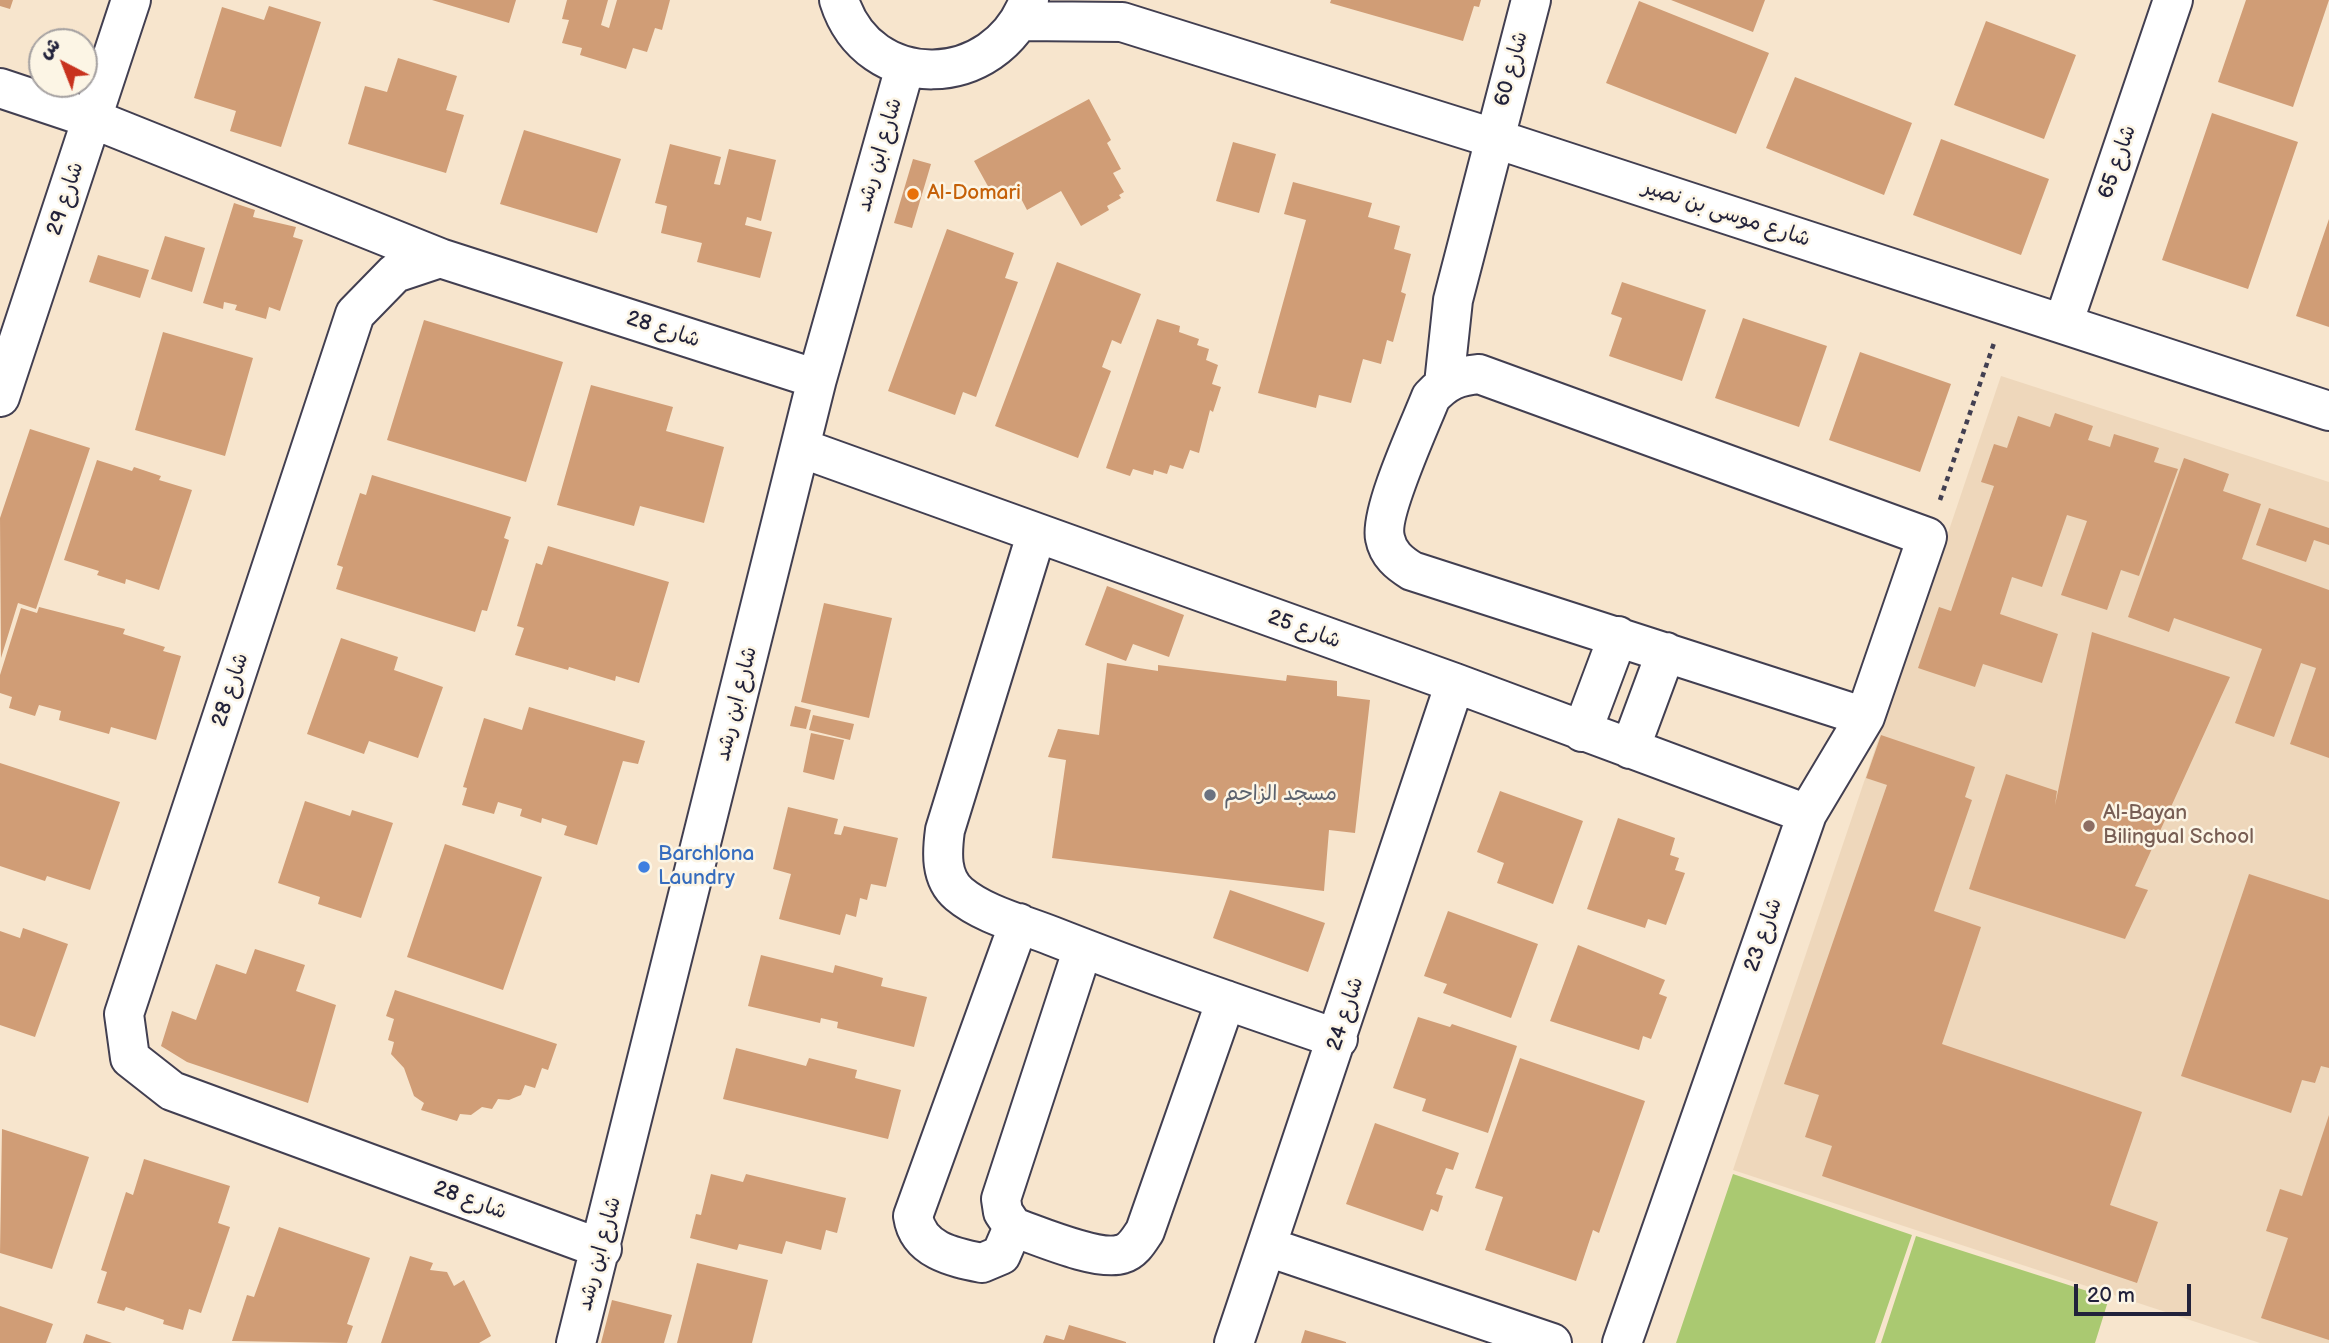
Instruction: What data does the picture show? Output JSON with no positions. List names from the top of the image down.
{
  "streets": {
    "street": [
      "شارع 60",
      "شارع ابن رشد",
      "شارع 65",
      "شارع 29",
      "شارع موسى بن نصير",
      "شارع 28",
      "شارع 25",
      "شارع 23",
      "شارع 24"
    ]
  },
  "crossings": [
    ["شارع 60", "شارع موسى بن نصير"],
    ["شارع ابن رشد", "شارع 28"],
    ["شارع ابن رشد", "شارع 25"],
    ["شارع 65", "شارع موسى بن نصير"],
    ["شارع 25", "شارع 23"],
    ["شارع 25", "شارع 24"]
  ],
  "places": [
    "Al-Domari",
    "مسجد الزاحم",
    "Al-Bayan Bilingual School",
    "Barchlona Laundry"
  ],
  "scale_bar": "20 m",
  "north": "top left"
}
